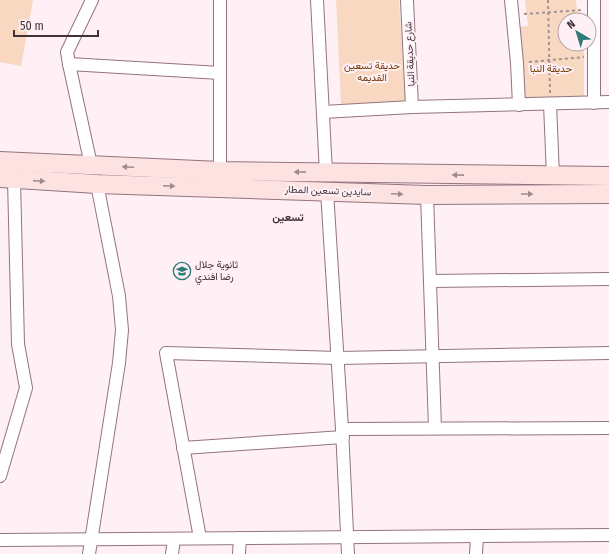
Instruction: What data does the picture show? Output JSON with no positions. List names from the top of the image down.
{
  "streets": {
    "street": ["شارع حديقة النبا", "سايدين تسعين المطار"]
  },
  "districts": ["تسعین"],
  "parks": ["حديقة تسعين القديمه", "حديقة النبا"],
  "places": {
    "school or university": ["ثانوية جلال رضا افندي"]
  },
  "scale_bar": "50 m",
  "north": "top left"
}
